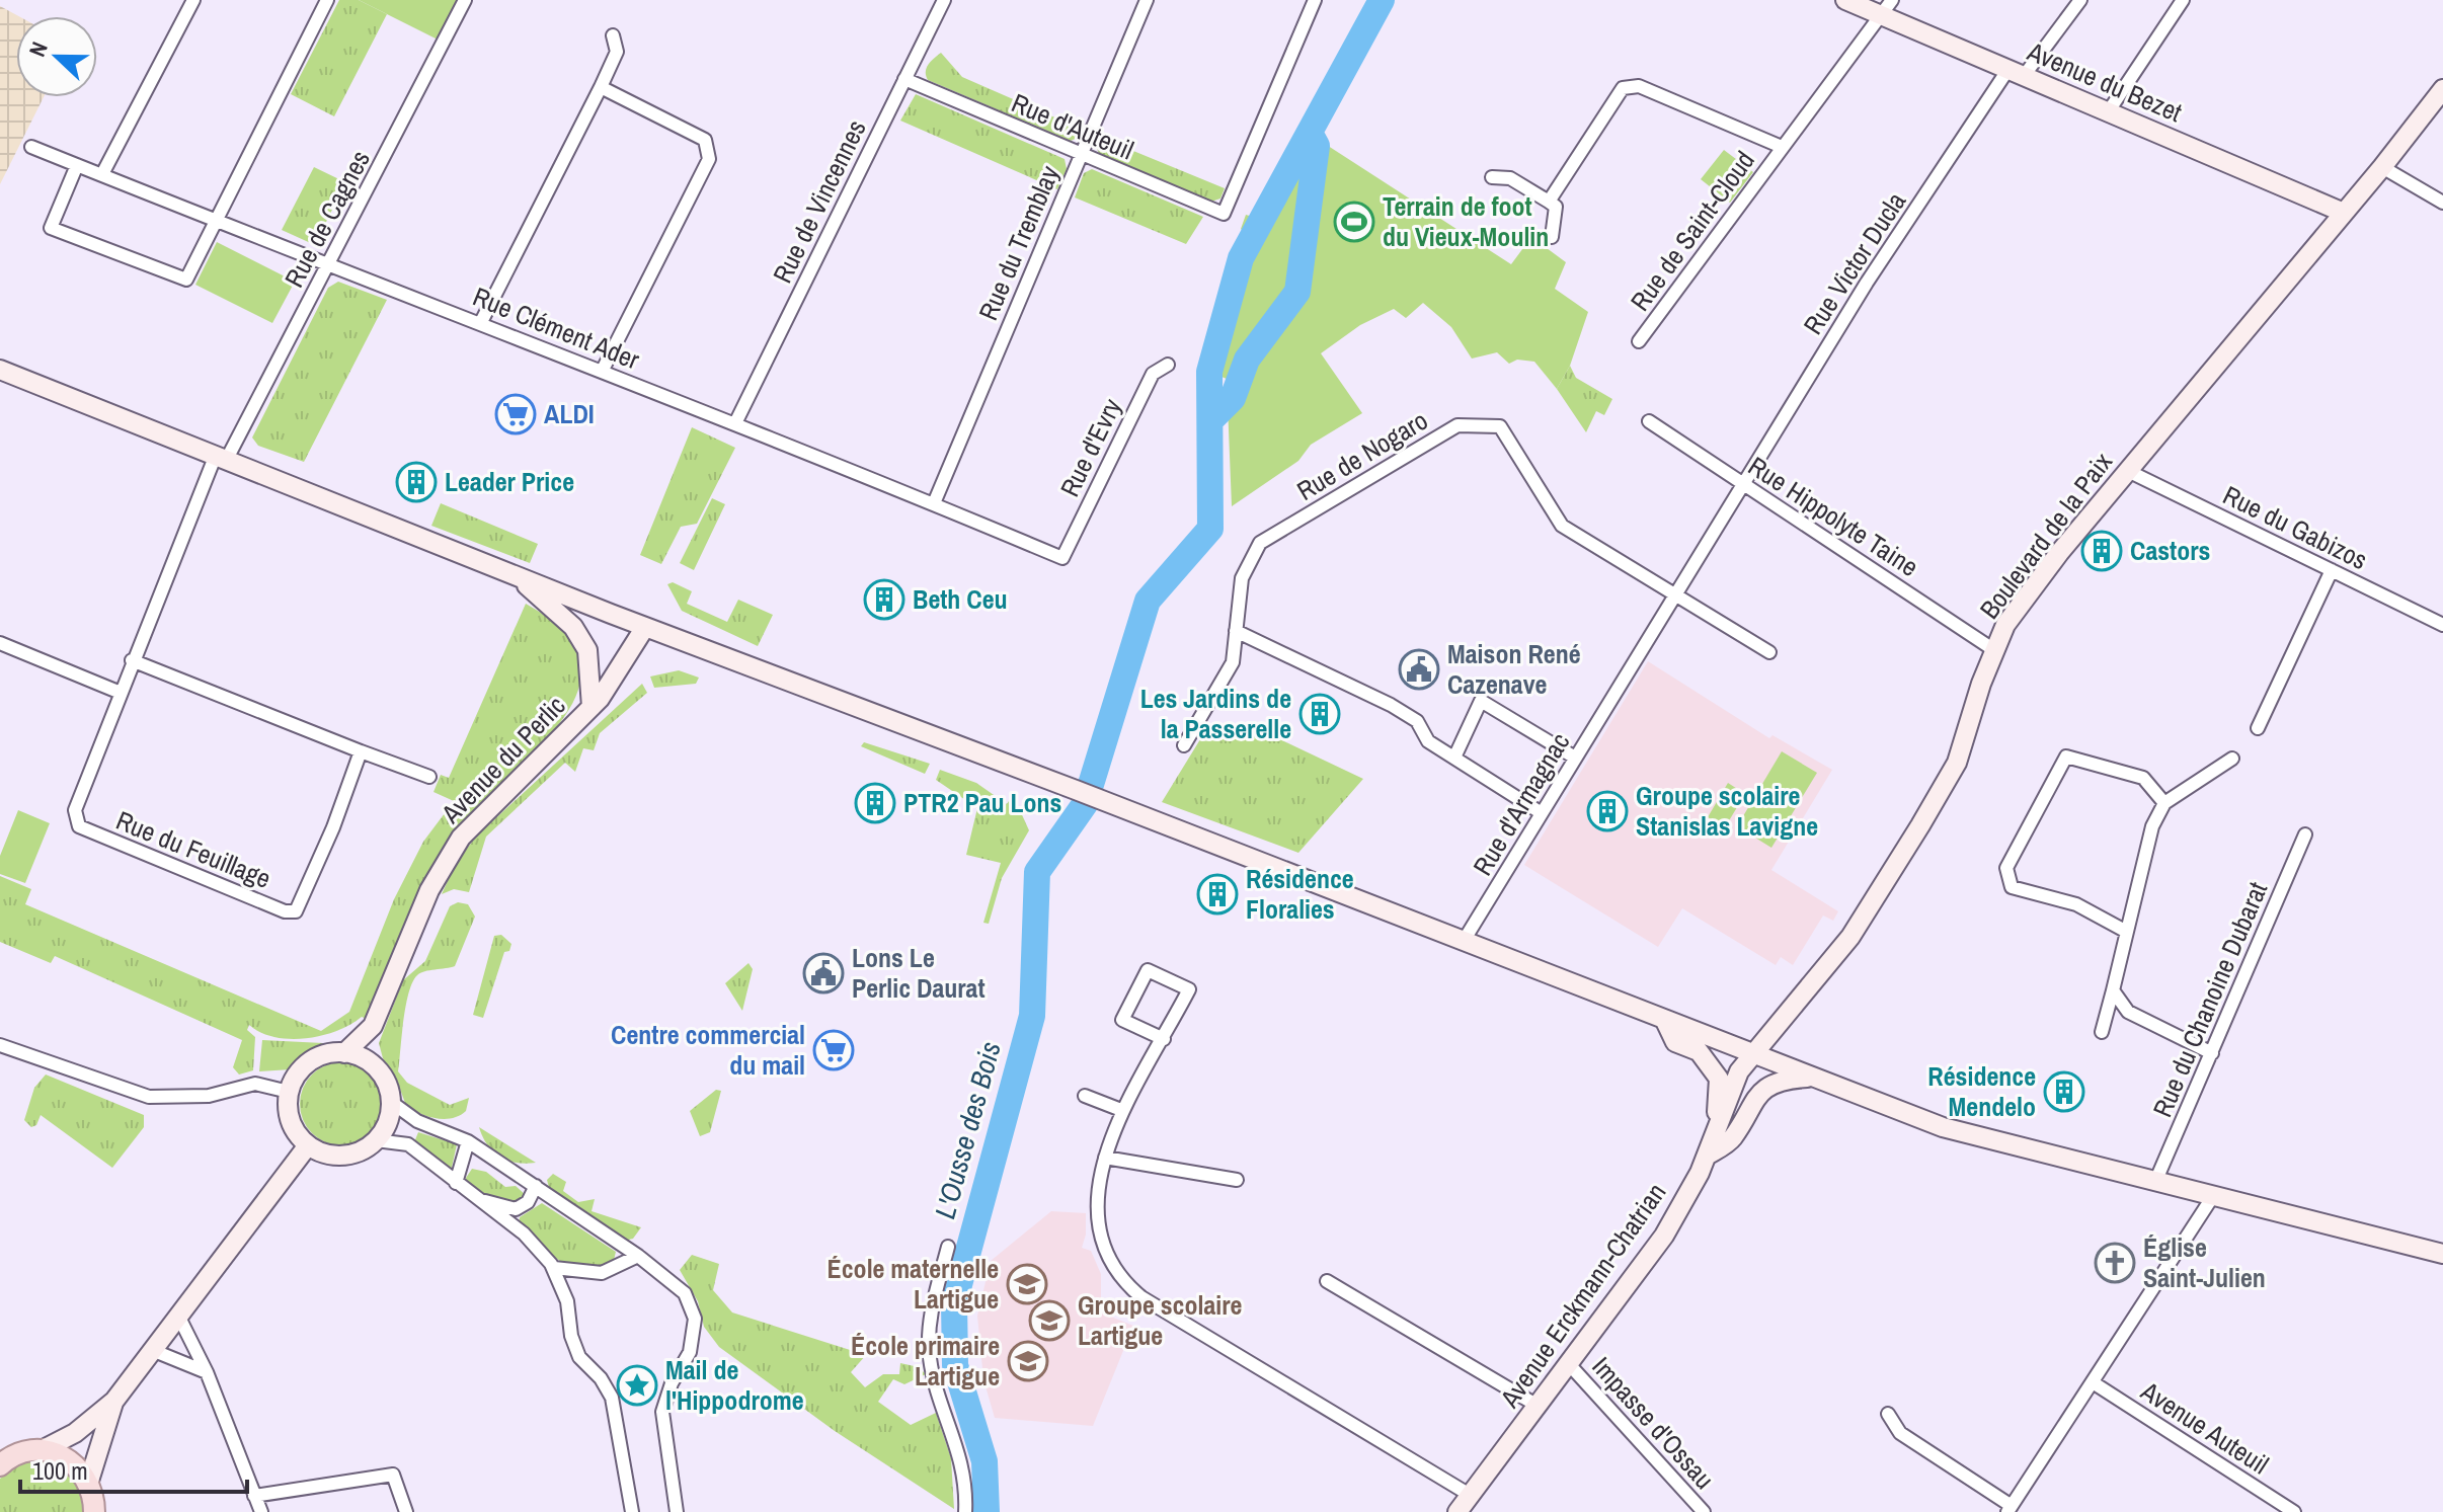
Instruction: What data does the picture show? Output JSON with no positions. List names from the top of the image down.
{
  "streets": {
    "main road": [
      "Avenue du Bezet",
      "Boulevard de la Paix",
      "Avenue du Perlic",
      "Avenue Erckmann-Chatrian"
    ],
    "street": [
      "Rue d'Auteuil",
      "Rue de Vincennes",
      "Rue de Cagnes",
      "Rue de Saint-Cloud",
      "Rue du Tremblay",
      "Rue Victor Ducla",
      "Rue Clément Ader",
      "Rue d'Evry",
      "Rue de Nogaro",
      "Rue Hippolyte Taine",
      "Rue du Gabizos",
      "Rue d'Armagnac",
      "Rue du Feuillage",
      "Rue du Chanoine Dubarat",
      "Impasse d'Ossau",
      "Avenue Auteuil"
    ]
  },
  "crossings": [
    ["Avenue du Bezet", "Rue de Saint-Cloud"],
    ["Avenue du Bezet", "Rue Victor Ducla"],
    ["Avenue du Bezet", "Boulevard de la Paix"],
    ["Rue d'Auteuil", "Rue de Vincennes"],
    ["Rue d'Auteuil", "Rue du Tremblay"],
    ["Rue de Vincennes", "Rue Clément Ader"],
    ["Rue de Cagnes", "Rue Clément Ader"],
    ["Rue de Cagnes", "Rue du Feuillage"],
    ["Rue du Tremblay", "Rue Clément Ader"],
    ["Rue Victor Ducla", "Rue Hippolyte Taine"],
    ["Rue Victor Ducla", "Rue d'Armagnac"],
    ["Rue Clément Ader", "Rue d'Evry"],
    ["Rue de Nogaro", "Rue d'Armagnac"],
    ["Rue Hippolyte Taine", "Boulevard de la Paix"],
    ["Rue Hippolyte Taine", "Rue d'Armagnac"],
    ["Rue du Gabizos", "Boulevard de la Paix"],
    ["Boulevard de la Paix", "Avenue Erckmann-Chatrian"],
    ["Avenue Erckmann-Chatrian", "Impasse d'Ossau"]
  ],
  "water": ["L'Ousse des Bois"],
  "places": {
    "sports": ["Terrain de foot du Vieux-Moulin"],
    "supermarket": ["ALDI", "Centre commercial du mail"],
    "building": [
      "Leader Price",
      "Castors",
      "Beth Ceu",
      "Les Jardins de la Passerelle",
      "PTR2 Pau Lons",
      "Groupe scolaire Stanislas Lavigne",
      "Résidence Floralies",
      "Résidence Mendelo"
    ],
    "public building": ["Maison René Cazenave", "Lons Le Perlic Daurat"],
    "church": ["Église Saint-Julien"],
    "school or university": ["École maternelle Lartigue", "Groupe scolaire Lartigue", "École primaire Lartigue"],
    "place": ["Mail de l'Hippodrome"]
  },
  "scale_bar": "100 m",
  "north": "left"
}
